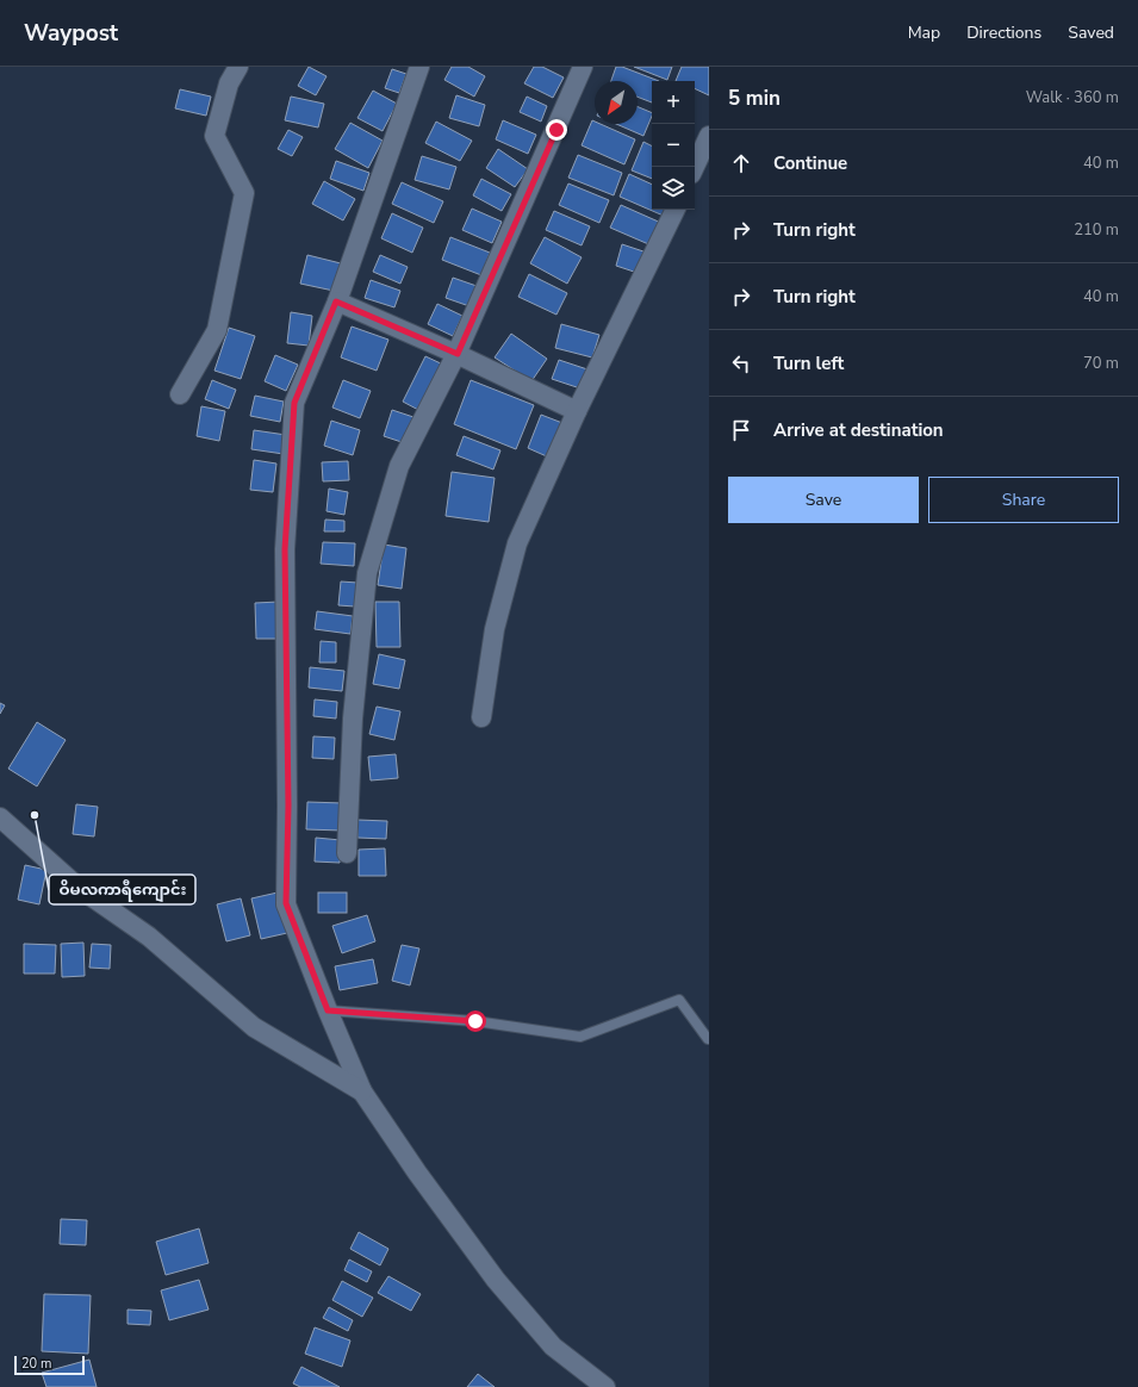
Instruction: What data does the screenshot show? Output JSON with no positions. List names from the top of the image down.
{
  "places": ["ဝိမလကာရီကျောင်း"],
  "scale_bar": "20 m",
  "north": "bottom left",
  "page": {
    "header": "Waypost",
    "nav": ["Map", "Directions", "Saved"],
    "heading": ["5 min", "Walk · 360 m"],
    "map_buttons": ["+", "−"],
    "list": [
      ["Continue", "40 m"],
      ["Turn right", "210 m"],
      ["Turn right", "40 m"],
      ["Turn left", "70 m"],
      "Arrive at destination"
    ],
    "buttons": ["Save", "Share"],
    "scale": "20 m"
  }
}
